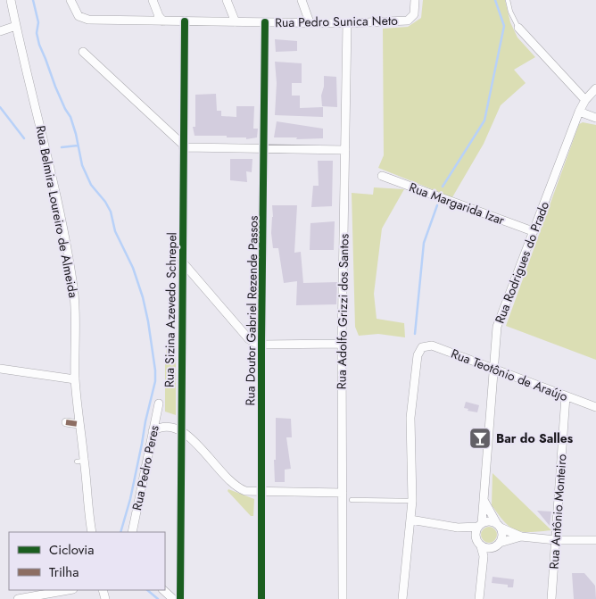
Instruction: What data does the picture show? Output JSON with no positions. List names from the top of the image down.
{
  "streets": {
    "street": [
      "Rua Pedro Sunica Neto",
      "Rua Margarida Izar",
      "Rua Belmira Loureiro de Almeida",
      "Rua Rodrigues do Prado",
      "Rua Sizina Azevedo Schrepel",
      "Rua Doutor Gabriel Rezende Passos",
      "Rua Adolfo Grizzi dos Santos",
      "Rua Teotônio de Araújo",
      "Rua Pedro Peres",
      "Rua Antônio Monteiro"
    ]
  },
  "crossings": [
    ["Rua Pedro Sunica Neto", "Rua Sizina Azevedo Schrepel"],
    ["Rua Pedro Sunica Neto", "Rua Doutor Gabriel Rezende Passos"],
    ["Rua Pedro Sunica Neto", "Rua Adolfo Grizzi dos Santos"],
    ["Rua Margarida Izar", "Rua Rodrigues do Prado"],
    ["Rua Rodrigues do Prado", "Rua Teotônio de Araújo"],
    ["Rua Teotônio de Araújo", "Rua Antônio Monteiro"]
  ],
  "places": {
    "bar": ["Bar do Salles"]
  },
  "legend": ["Ciclovia", "Trilha"]
}
